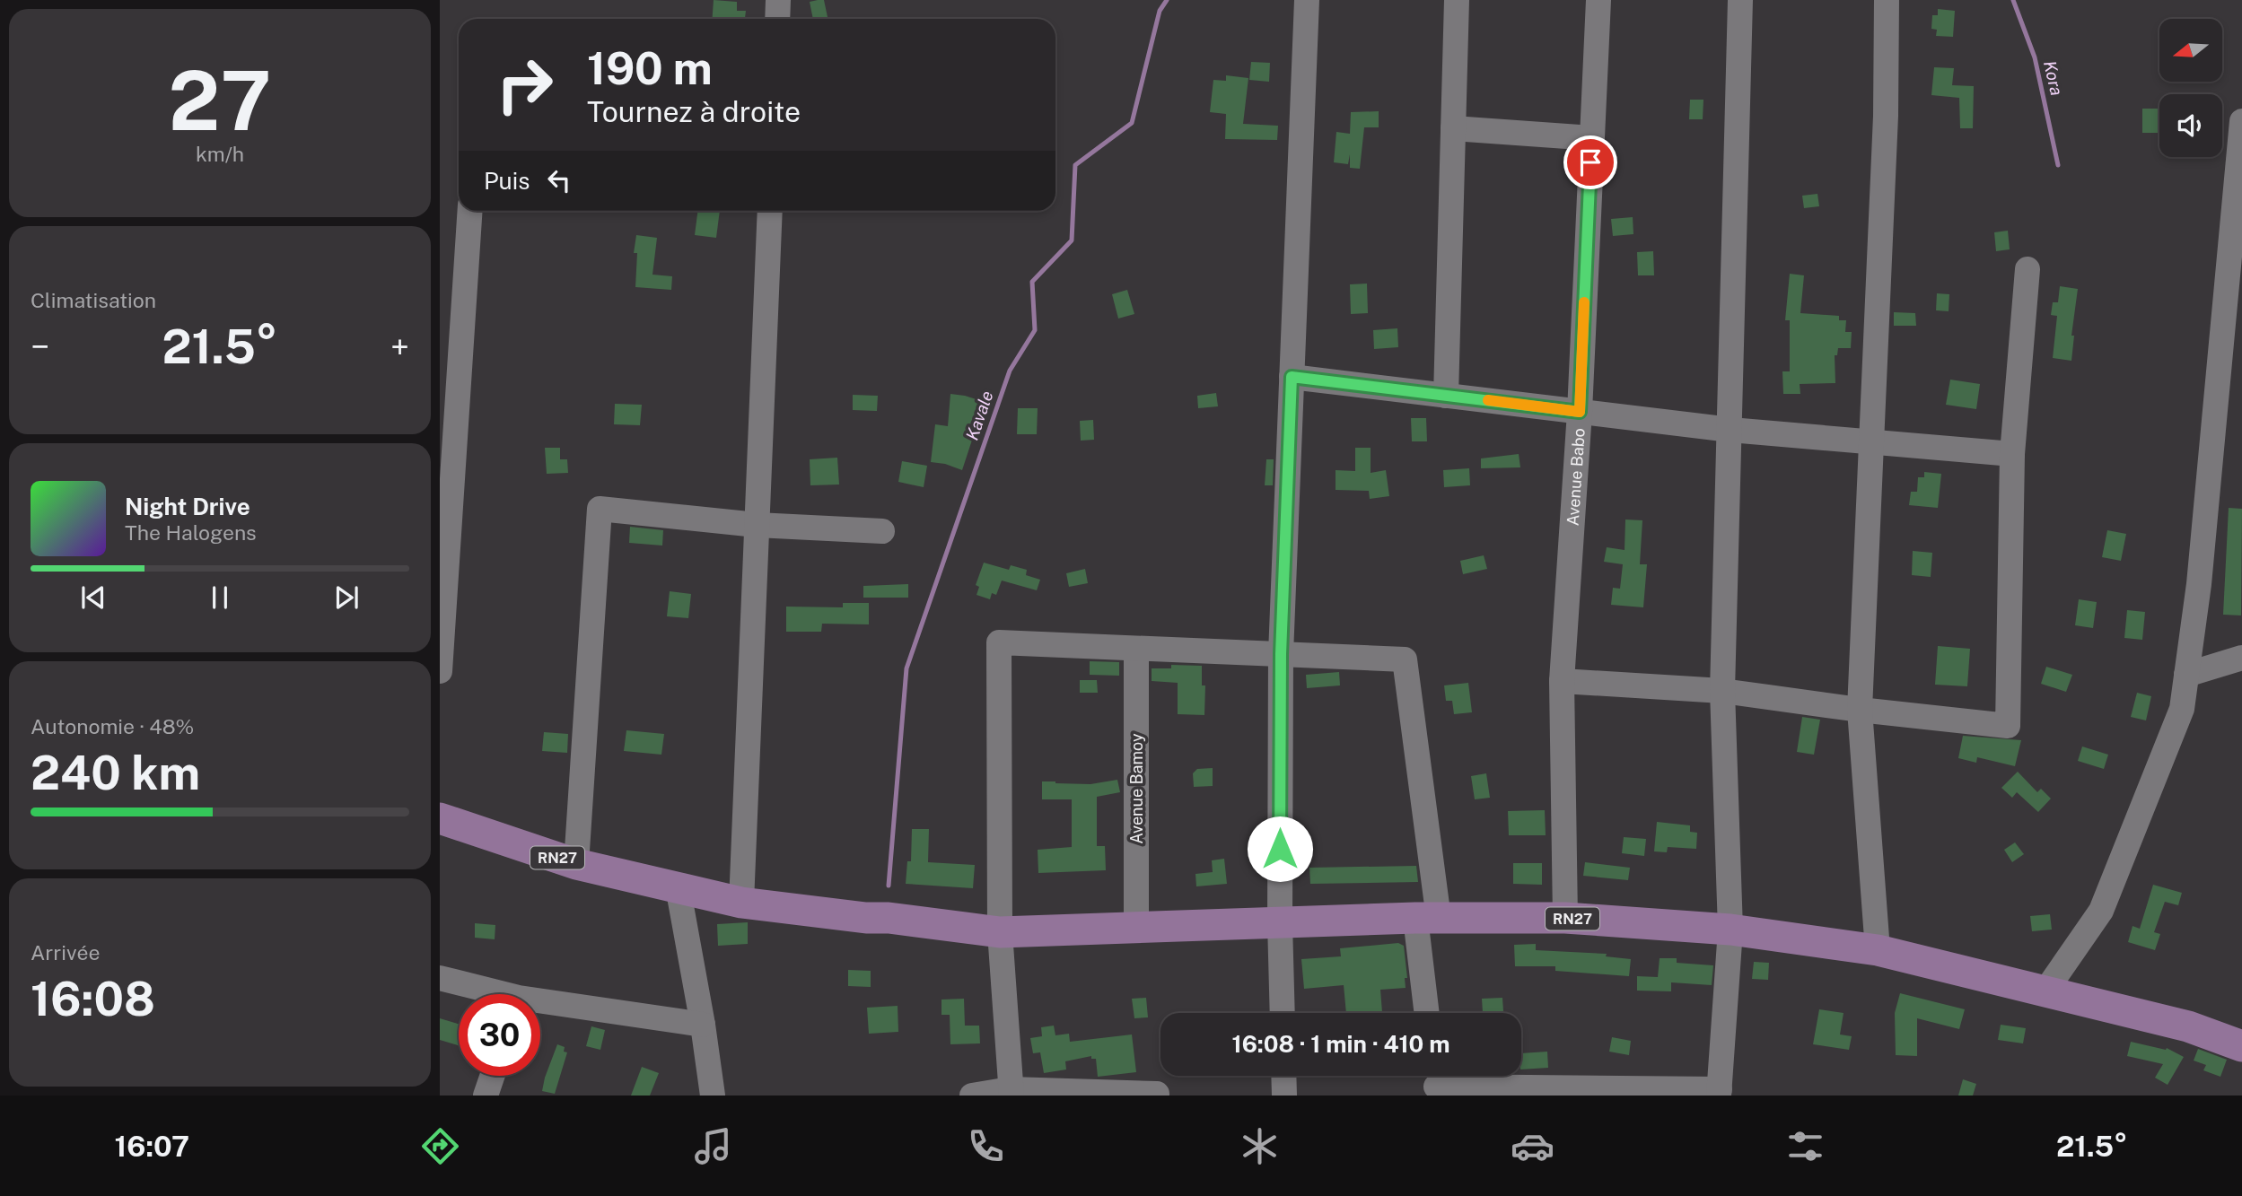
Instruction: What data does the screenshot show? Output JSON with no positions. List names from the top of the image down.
{
  "streets": {
    "main road": ["RN27"],
    "street": ["Avenue Babo", "Avenue Bamoy"]
  },
  "crossings": [
    ["Avenue Babo", "RN27"],
    ["Avenue Bamoy", "RN27"]
  ],
  "water": ["Kora", "Kavale"],
  "north": "left",
  "page": {
    "tile": [
      ["27", "km/h"],
      "Climatisation",
      ["Autonomie · 48%", "240 km"],
      ["Arrivée", "16:08"]
    ],
    "turn": ["190 m", "Tournez à droite"],
    "then": "Puis",
    "heat": ["−", "21.5°", "+"],
    "song": ["Night Drive", "The Halogens"],
    "limit": "30",
    "trip": "16:08 · 1 min · 410 m",
    "tabs": ["16:07", "21.5°"]
  }
}
